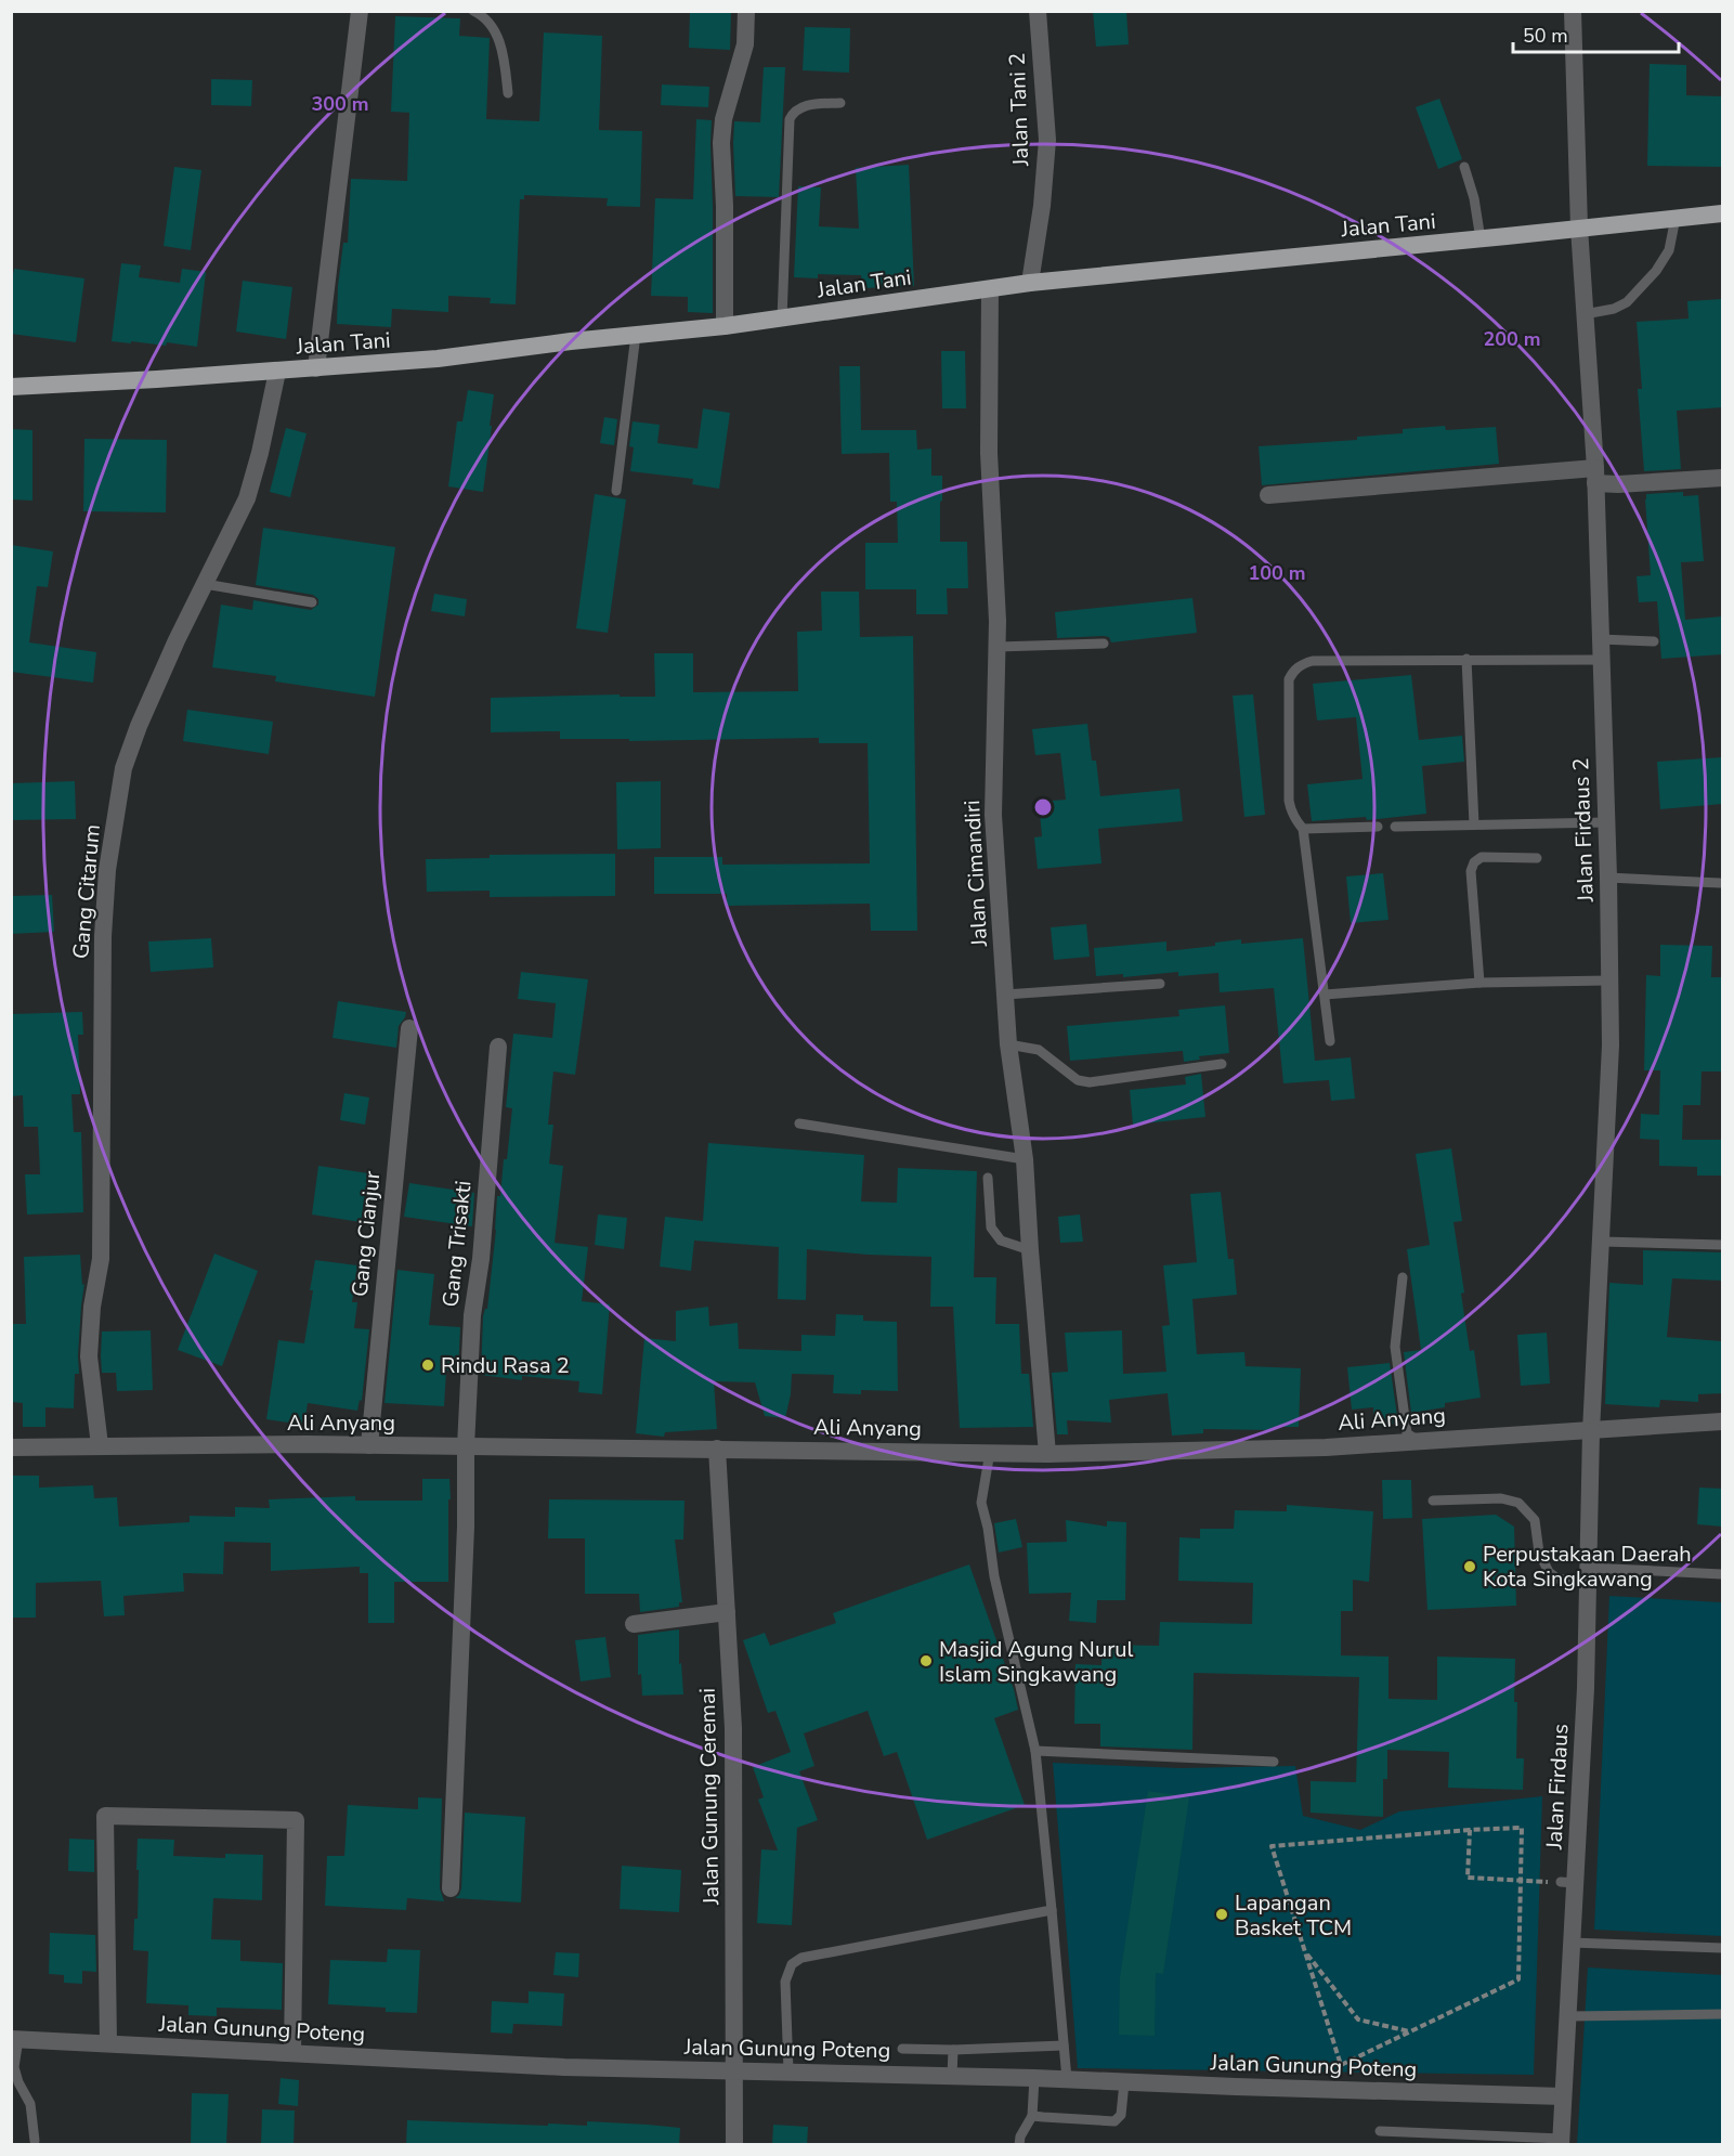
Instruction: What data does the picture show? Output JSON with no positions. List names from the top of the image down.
{
  "streets": {
    "highway": ["Jalan Tani"],
    "street": [
      "Jalan Tani 2",
      "Jalan Firdaus 2",
      "Jalan Cimandiri",
      "Gang Citarum",
      "Gang Cianjur",
      "Gang Trisakti",
      "Ali Anyang",
      "Jalan Firdaus",
      "Jalan Gunung Ceremai",
      "Jalan Gunung Poteng"
    ]
  },
  "crossings": [
    ["Jalan Tani 2", "Jalan Tani"],
    ["Jalan Tani", "Jalan Firdaus 2"],
    ["Jalan Tani", "Jalan Cimandiri"],
    ["Jalan Tani", "Gang Citarum"],
    ["Jalan Firdaus 2", "Ali Anyang"],
    ["Jalan Firdaus 2", "Jalan Firdaus"],
    ["Jalan Cimandiri", "Ali Anyang"],
    ["Gang Citarum", "Ali Anyang"],
    ["Gang Cianjur", "Ali Anyang"],
    ["Gang Trisakti", "Ali Anyang"],
    ["Ali Anyang", "Jalan Firdaus"],
    ["Ali Anyang", "Jalan Gunung Ceremai"],
    ["Jalan Firdaus", "Jalan Gunung Poteng"],
    ["Jalan Gunung Ceremai", "Jalan Gunung Poteng"]
  ],
  "places": [
    "Rindu Rasa 2",
    "Perpustakaan Daerah Kota Singkawang",
    "Masjid Agung Nurul Islam Singkawang",
    "Lapangan Basket TCM"
  ],
  "scale_bar": "50 m",
  "rings": ["300 m", "200 m", "100 m"]
}
